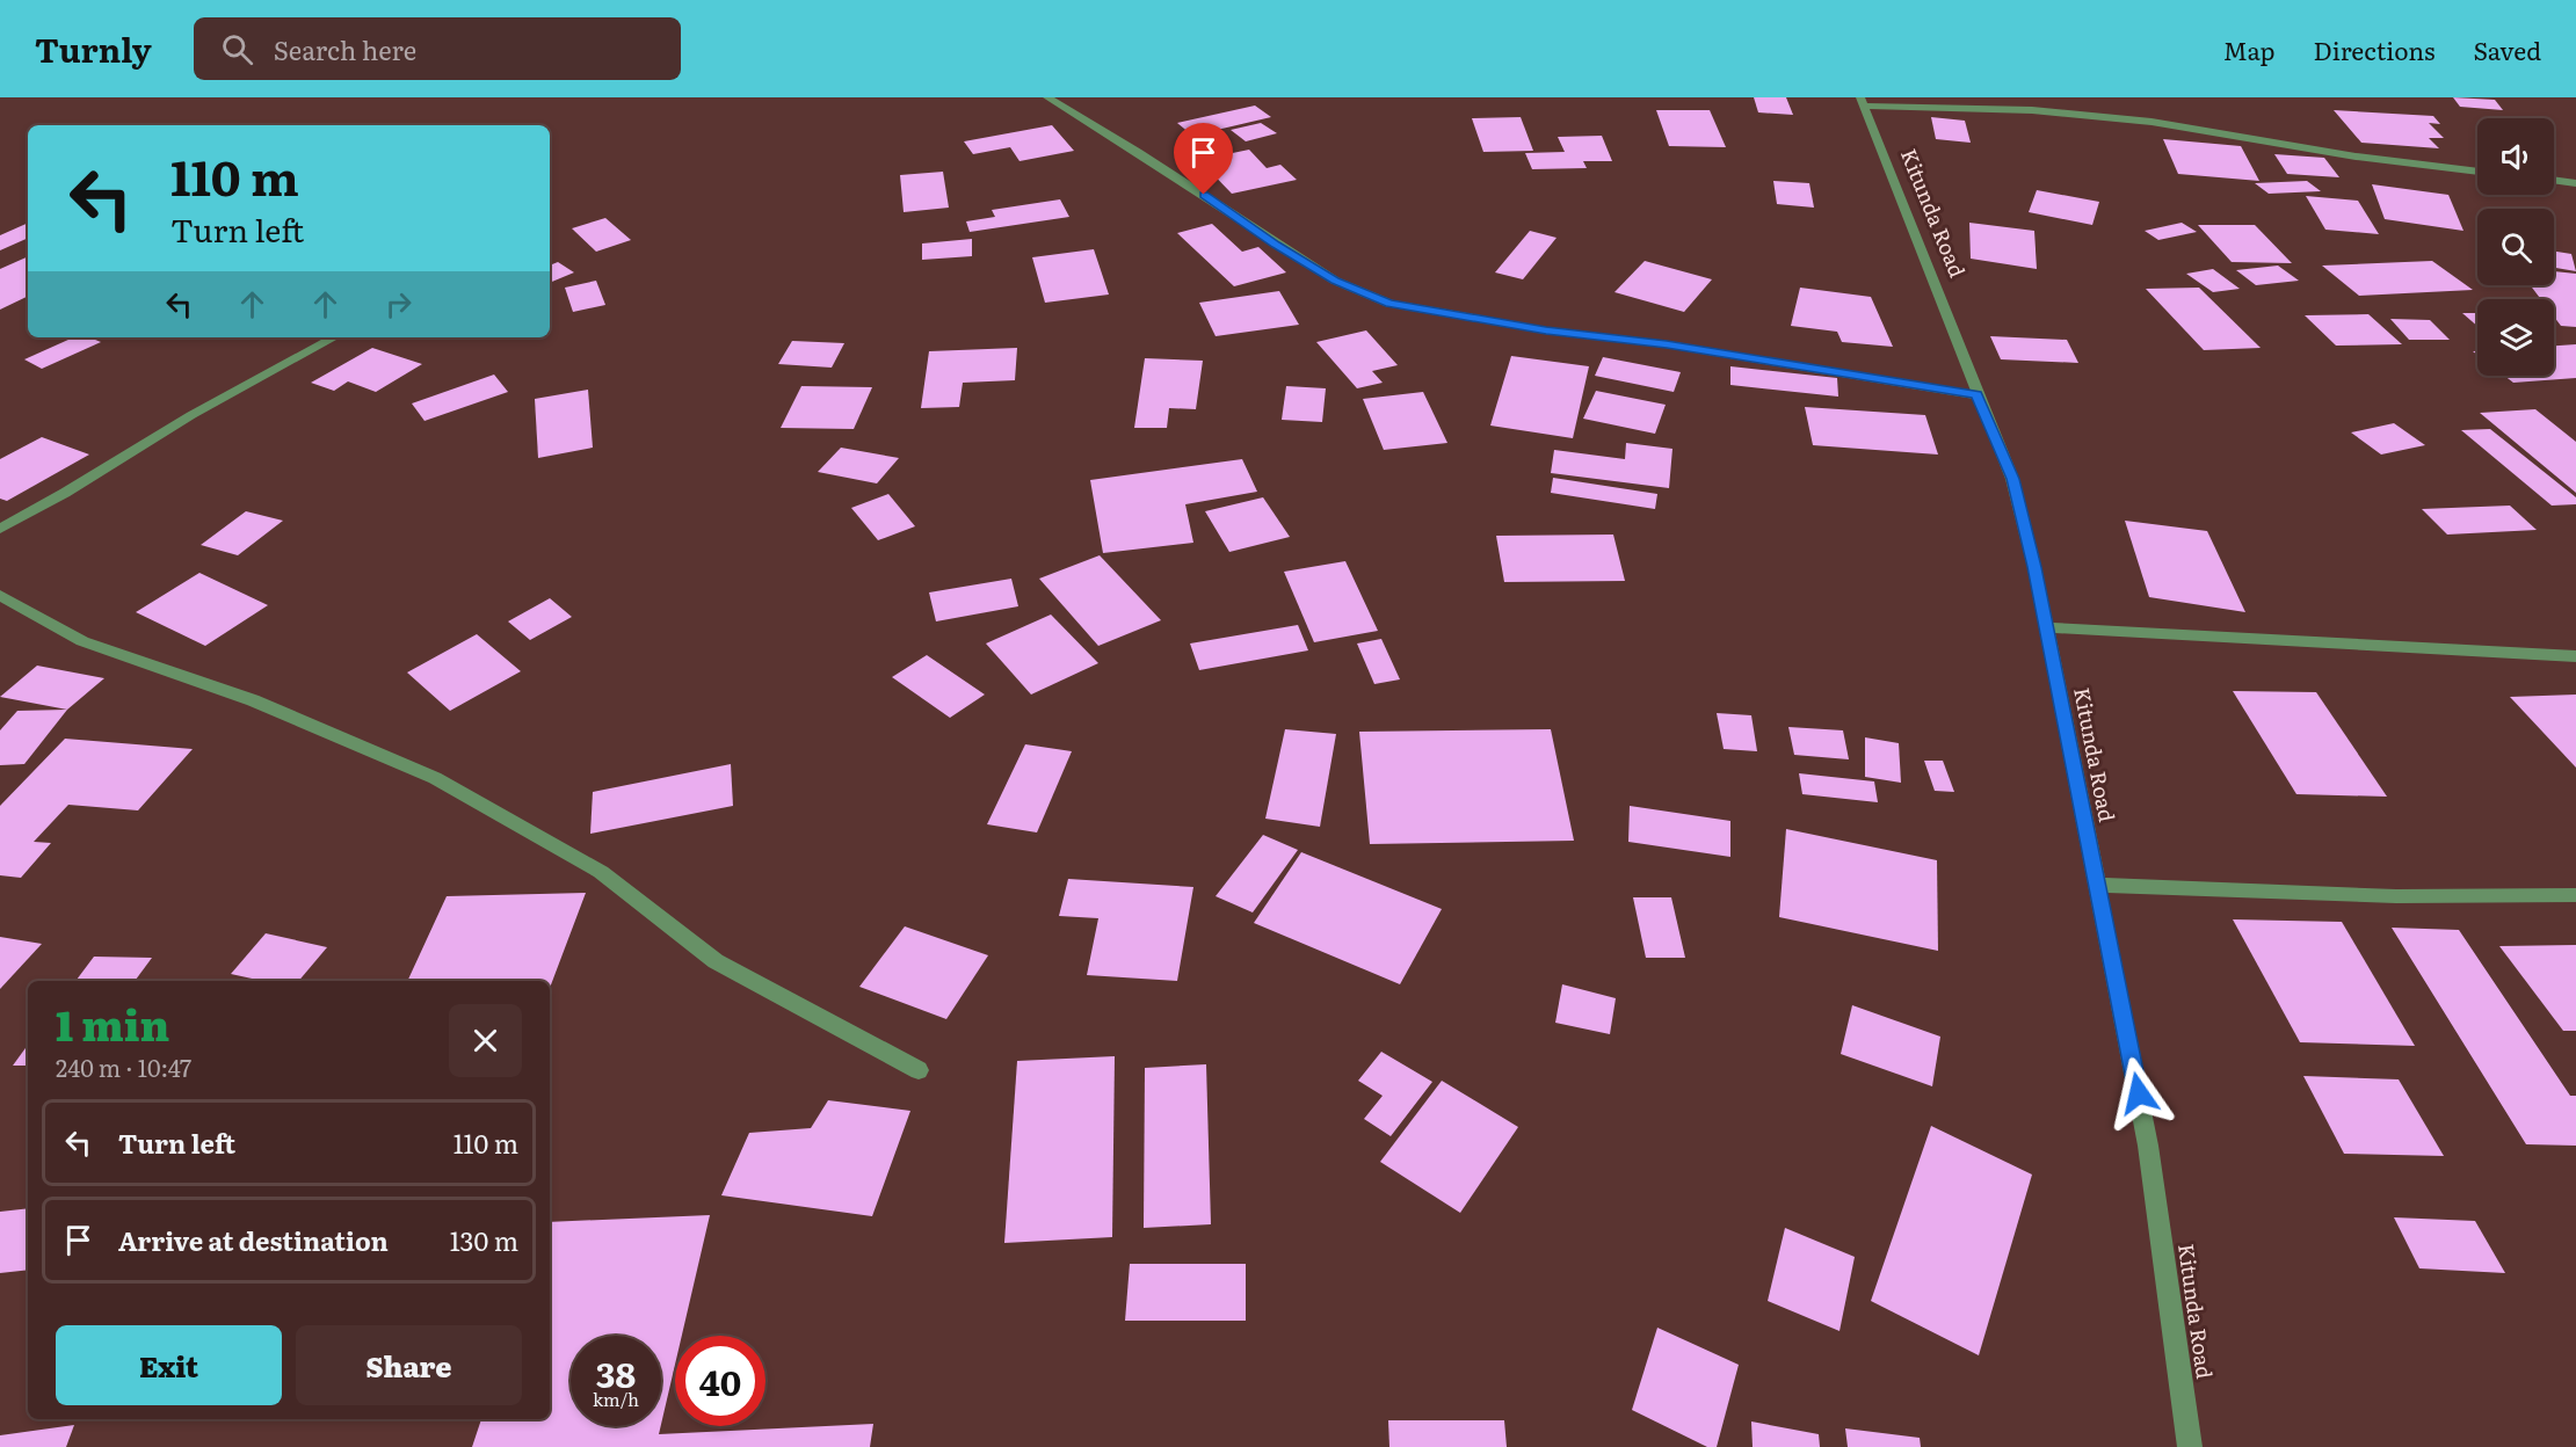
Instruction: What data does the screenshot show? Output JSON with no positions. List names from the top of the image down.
{
  "streets": {
    "street": ["Kitunda Road"]
  },
  "page": {
    "header": "Turnly",
    "search": "Search here",
    "nav": ["Map", "Directions", "Saved"],
    "turn": ["110 m", "Turn left"],
    "heading": ["1 min", "240 m · 10:47"],
    "list": [
      {
        "name": "Turn left",
        "value": "110 m"
      },
      {
        "name": "Arrive at destination",
        "value": "130 m"
      }
    ],
    "buttons": ["Exit", "Share"],
    "speed": "38 km/h",
    "limit": "40"
  }
}
